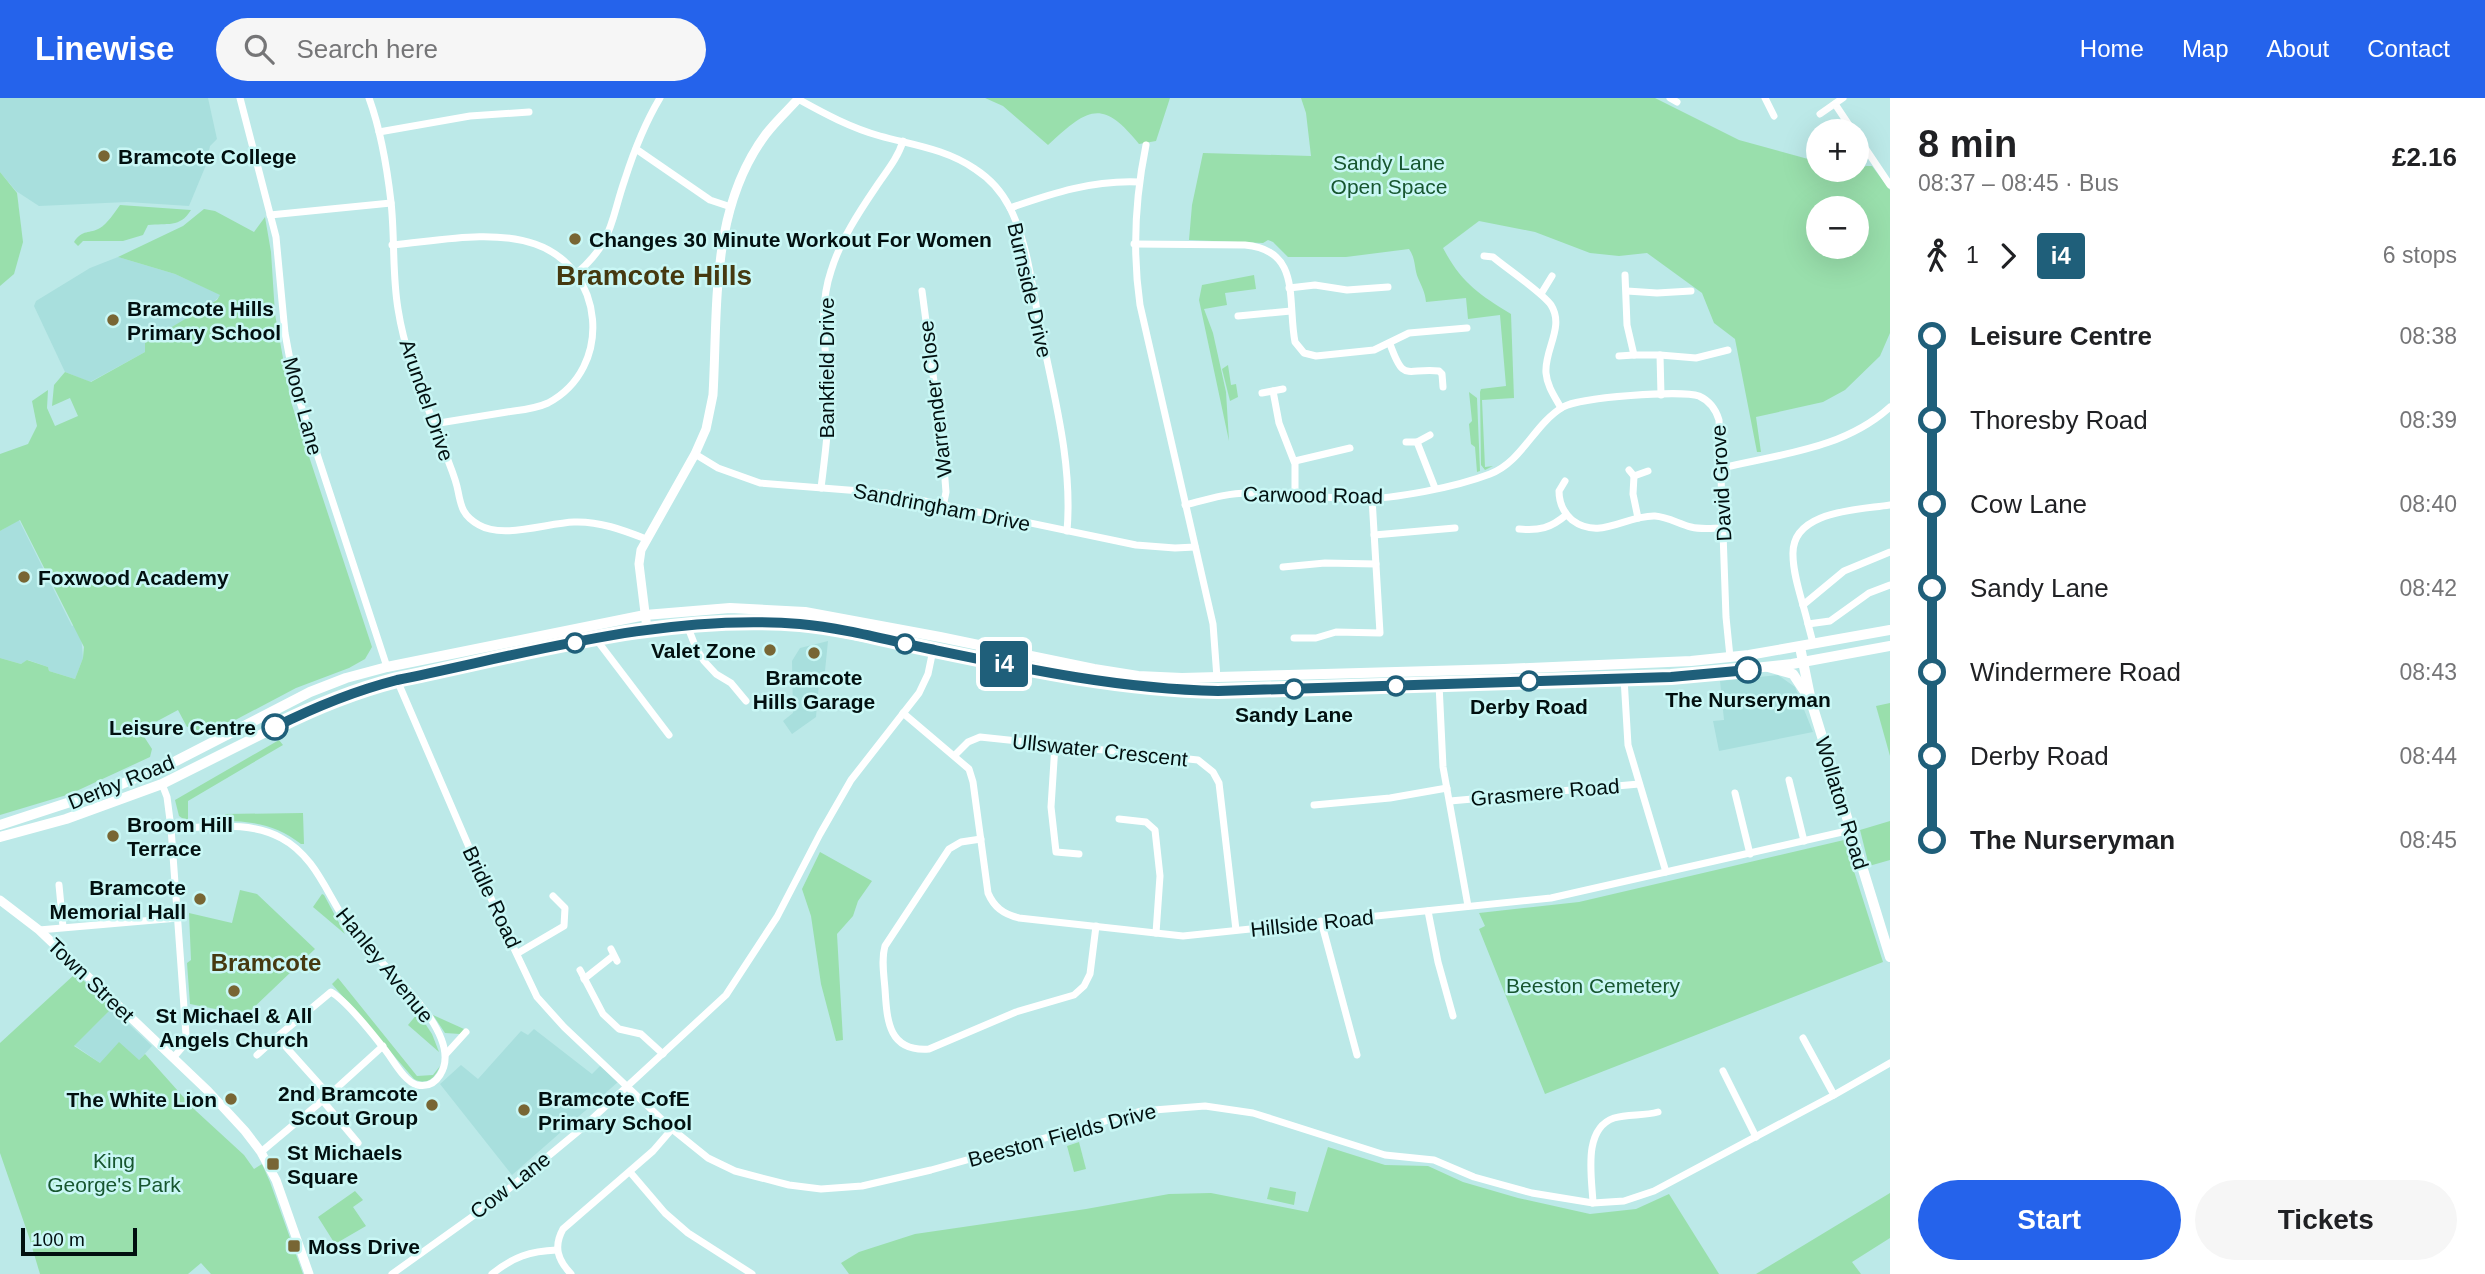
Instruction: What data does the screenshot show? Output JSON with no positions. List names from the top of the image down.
{
  "streets": {
    "highway": ["Derby Road"],
    "main road": ["Wollaton Road"],
    "street": [
      "Burnside Drive",
      "Bankfield Drive",
      "Warrender Close",
      "Arundel Drive",
      "Moor Lane",
      "David Grove",
      "Carwood Road",
      "Sandringham Drive",
      "Ullswater Crescent",
      "Grasmere Road",
      "Bridle Road",
      "Hillside Road",
      "Hanley Avenue",
      "Town Street",
      "Beeston Fields Drive",
      "Cow Lane"
    ]
  },
  "crossings": [
    ["Burnside Drive", "Bankfield Drive"],
    ["Burnside Drive", "Sandringham Drive"],
    ["Bankfield Drive", "Sandringham Drive"],
    ["Warrender Close", "Sandringham Drive"],
    ["Moor Lane", "Derby Road"],
    ["David Grove", "Carwood Road"],
    ["David Grove", "Derby Road"],
    ["Ullswater Crescent", "Hillside Road"],
    ["Derby Road", "Wollaton Road"],
    ["Derby Road", "Bridle Road"],
    ["Derby Road", "Cow Lane"],
    ["Wollaton Road", "Hillside Road"],
    ["Bridle Road", "Beeston Fields Drive"],
    ["Bridle Road", "Cow Lane"],
    ["Hillside Road", "Cow Lane"],
    ["Beeston Fields Drive", "Cow Lane"]
  ],
  "districts": ["Bramcote Hills", "Bramcote"],
  "parks": ["Sandy Lane Open Space", "Beeston Cemetery", "King George's Park"],
  "places": {
    "other": [
      "Bramcote College",
      "Changes 30 Minute Workout For Women",
      "Bramcote Hills Primary School",
      "Foxwood Academy",
      "Valet Zone",
      "Bramcote Hills Garage",
      "The Nurseryman",
      "Derby Road",
      "Sandy Lane",
      "Leisure Centre",
      "Broom Hill Terrace",
      "Bramcote Memorial Hall",
      "St Michael & All Angels Church",
      "The White Lion",
      "2nd Bramcote Scout Group",
      "Bramcote CofE Primary School"
    ],
    "transit": ["St Michaels Square", "Moss Drive"]
  },
  "lines": ["bus line i4"],
  "scale_bar": "100 m",
  "page": {
    "header": "Linewise",
    "search": "Search here",
    "nav": [
      "Home",
      "Map",
      "About",
      "Contact"
    ],
    "on_map": "i4",
    "heading": ["8 min", "08:37 – 08:45 · Bus", "£2.16"],
    "map_buttons": ["+", "−"],
    "legs": ["1", "i4", "6 stops"],
    "list": [
      {
        "name": "Leisure Centre",
        "value": "08:38"
      },
      {
        "name": "Thoresby Road",
        "value": "08:39"
      },
      {
        "name": "Cow Lane",
        "value": "08:40"
      },
      {
        "name": "Sandy Lane",
        "value": "08:42"
      },
      {
        "name": "Windermere Road",
        "value": "08:43"
      },
      {
        "name": "Derby Road",
        "value": "08:44"
      },
      {
        "name": "The Nurseryman",
        "value": "08:45"
      }
    ],
    "buttons": ["Start", "Tickets"],
    "scale": "100 m"
  }
}
